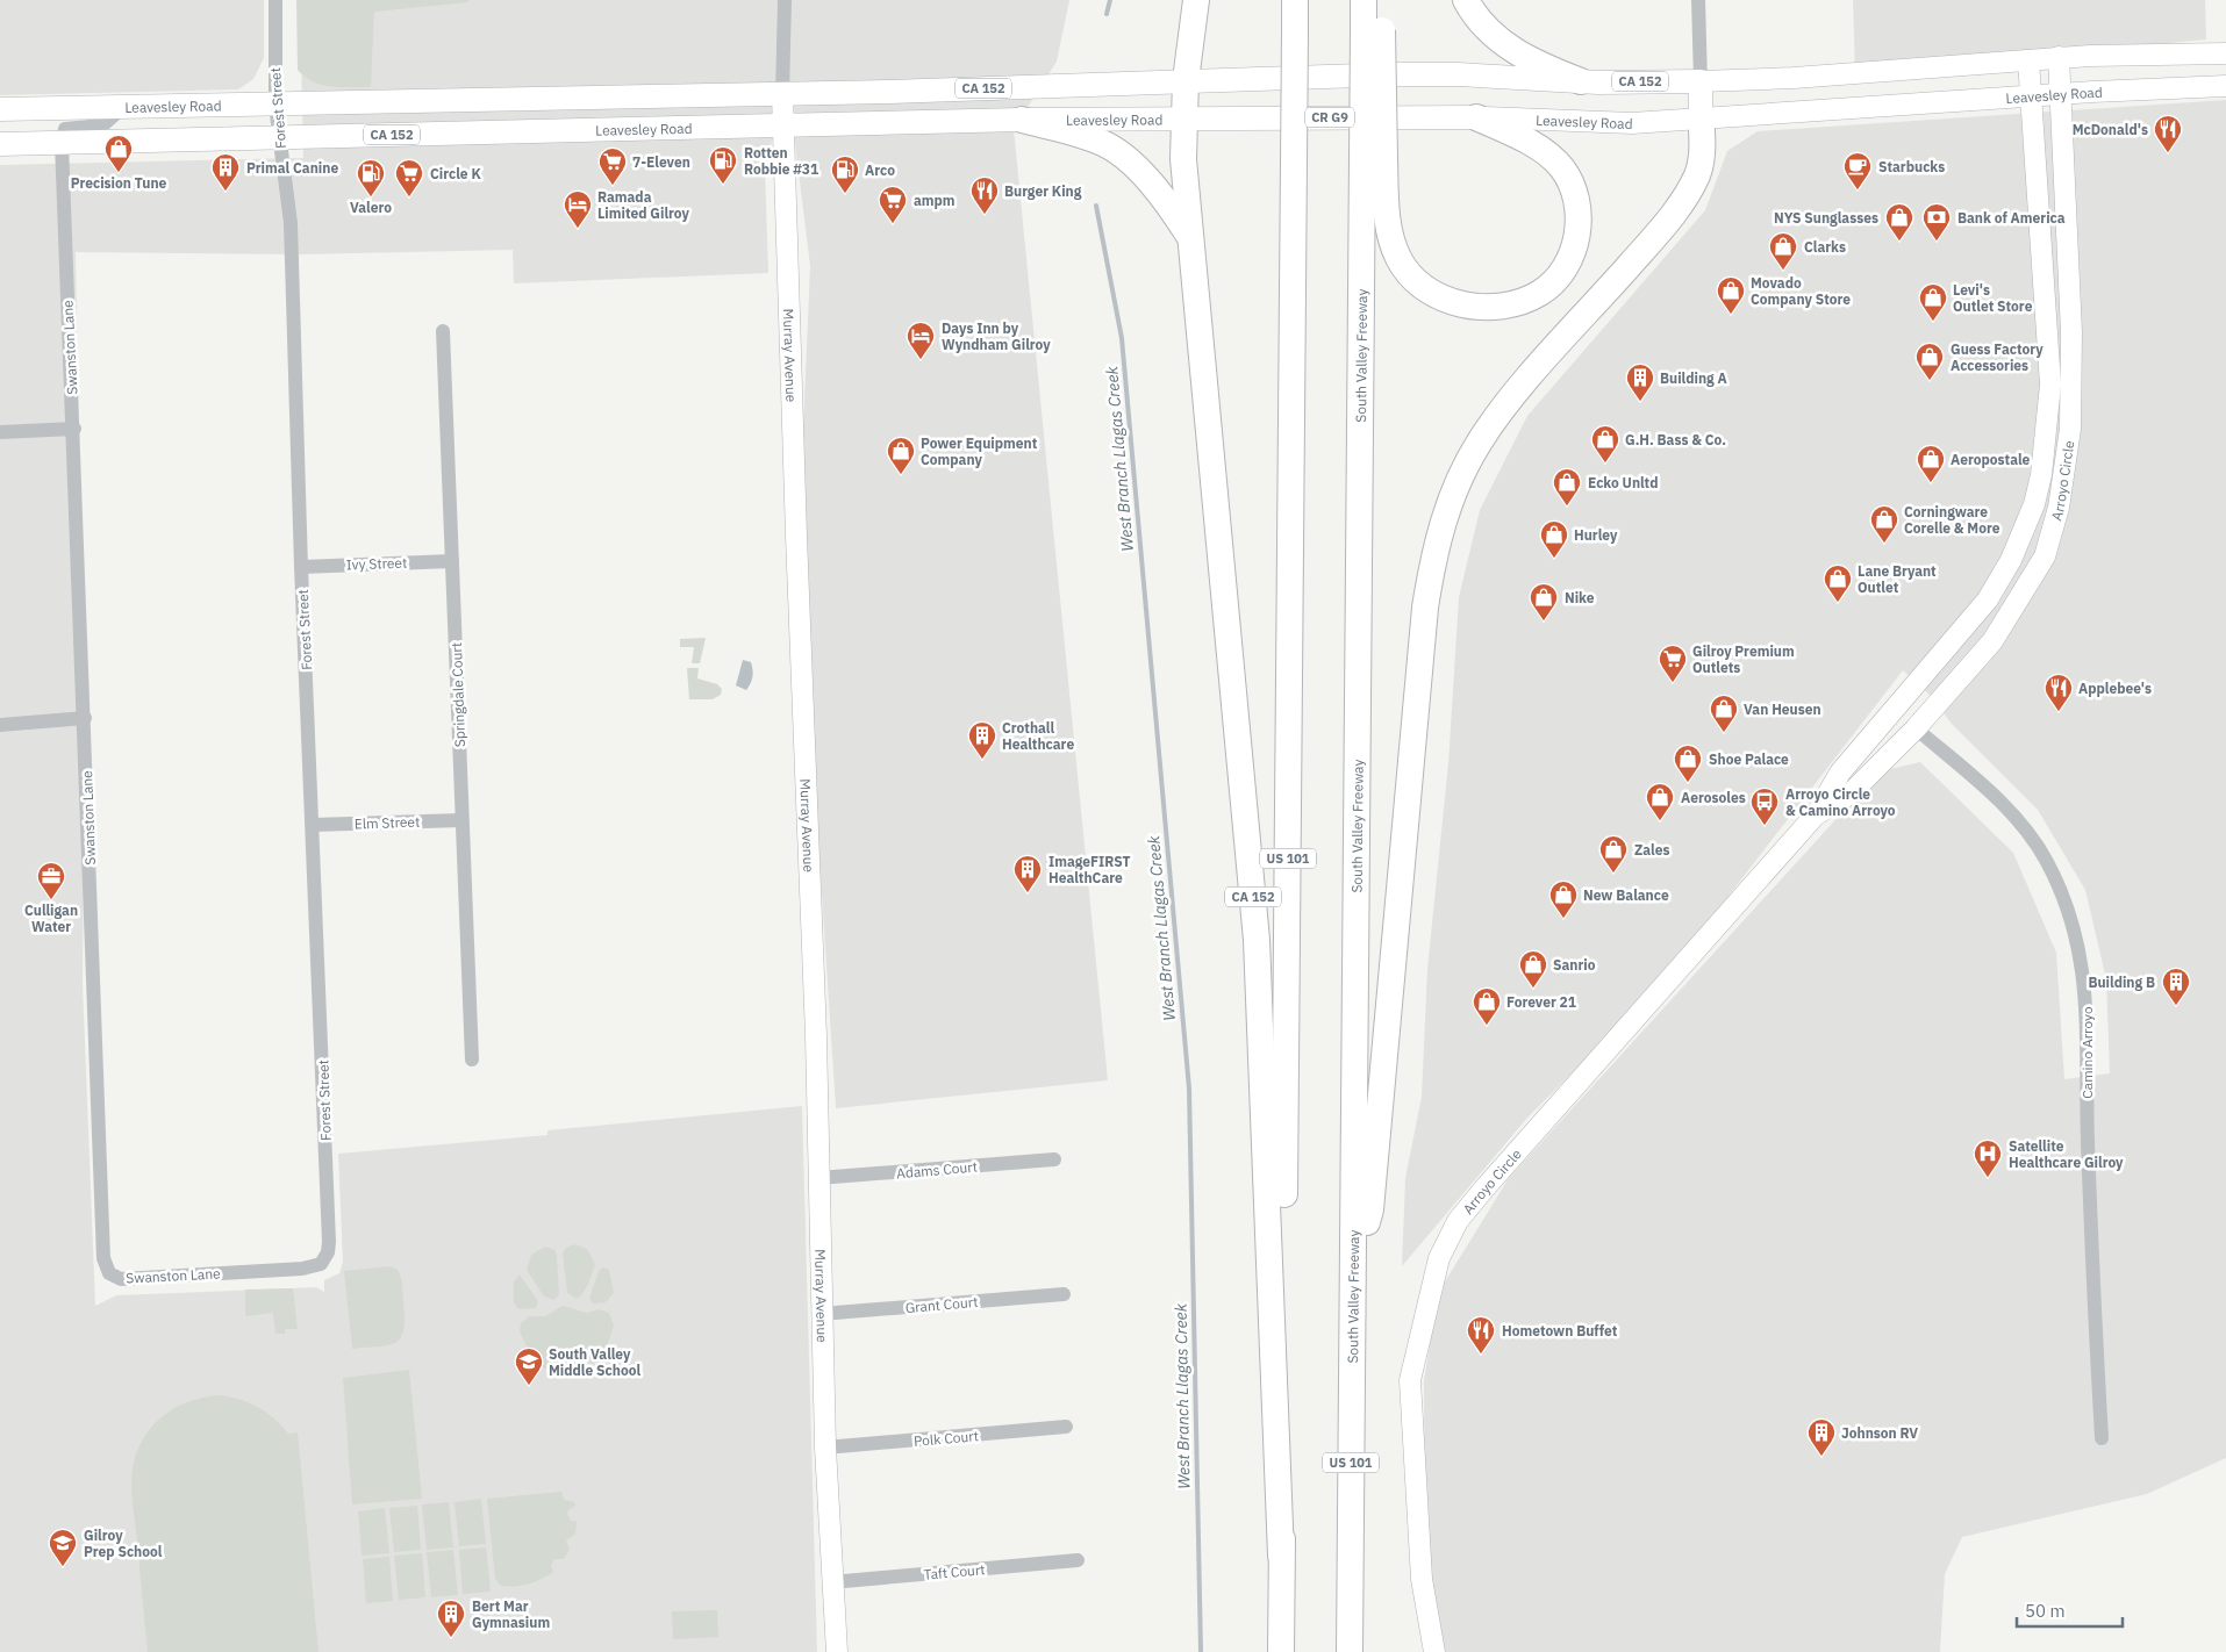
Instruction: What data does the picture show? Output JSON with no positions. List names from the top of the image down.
{
  "streets": {
    "highway": ["CA 152", "South Valley Freeway", "US 101"],
    "main road": ["Leavesley Road", "CR G9"],
    "street": [
      "Forest Street",
      "Swanston Lane",
      "Murray Avenue",
      "Arroyo Circle",
      "Ivy Street",
      "Springdale Court",
      "Elm Street",
      "Camino Arroyo",
      "Adams Court",
      "Grant Court",
      "Polk Court",
      "Taft Court"
    ]
  },
  "crossings": [
    ["CA 152", "Leavesley Road"],
    ["CA 152", "US 101"],
    ["Leavesley Road", "Forest Street"],
    ["Leavesley Road", "Swanston Lane"],
    ["Leavesley Road", "Murray Avenue"],
    ["Leavesley Road", "Arroyo Circle"],
    ["Forest Street", "Swanston Lane"],
    ["Forest Street", "Ivy Street"],
    ["Forest Street", "Elm Street"],
    ["Murray Avenue", "Adams Court"],
    ["Murray Avenue", "Grant Court"],
    ["Murray Avenue", "Polk Court"],
    ["Murray Avenue", "Taft Court"],
    ["Arroyo Circle", "Camino Arroyo"],
    ["Ivy Street", "Springdale Court"],
    ["Springdale Court", "Elm Street"]
  ],
  "water": ["West Branch Llagas Creek"],
  "places": {
    "restaurant": [
      "McDonald's",
      "Burger King",
      "Applebee's",
      "Hometown Buffet"
    ],
    "shop": [
      "Precision Tune",
      "NYS Sunglasses",
      "Clarks",
      "Movado Company Store",
      "Levi's Outlet Store",
      "Guess Factory Accessories",
      "G.H. Bass & Co.",
      "Power Equipment Company",
      "Aeropostale",
      "Ecko Unltd",
      "Corningware Corelle & More",
      "Hurley",
      "Lane Bryant Outlet",
      "Nike",
      "Van Heusen",
      "Shoe Palace",
      "Aerosoles",
      "Zales",
      "New Balance",
      "Sanrio",
      "Forever 21"
    ],
    "fuel station": ["Rotten Robbie #31", "Arco", "Valero"],
    "supermarket": [
      "7-Eleven",
      "Circle K",
      "ampm",
      "Gilroy Premium Outlets"
    ],
    "cafe": ["Starbucks"],
    "building": [
      "Primal Canine",
      "Building A",
      "Crothall Healthcare",
      "ImageFIRST HealthCare",
      "Building B",
      "Johnson RV",
      "Bert Mar Gymnasium"
    ],
    "hotel": ["Ramada Limited Gilroy", "Days Inn by Wyndham Gilroy"],
    "bank": ["Bank of America"],
    "bus stop": ["Arroyo Circle & Camino Arroyo"],
    "office": ["Culligan Water"],
    "hospital": ["Satellite Healthcare Gilroy"],
    "school or university": ["South Valley Middle School", "Gilroy Prep School"]
  },
  "scale_bar": "50 m"
}
